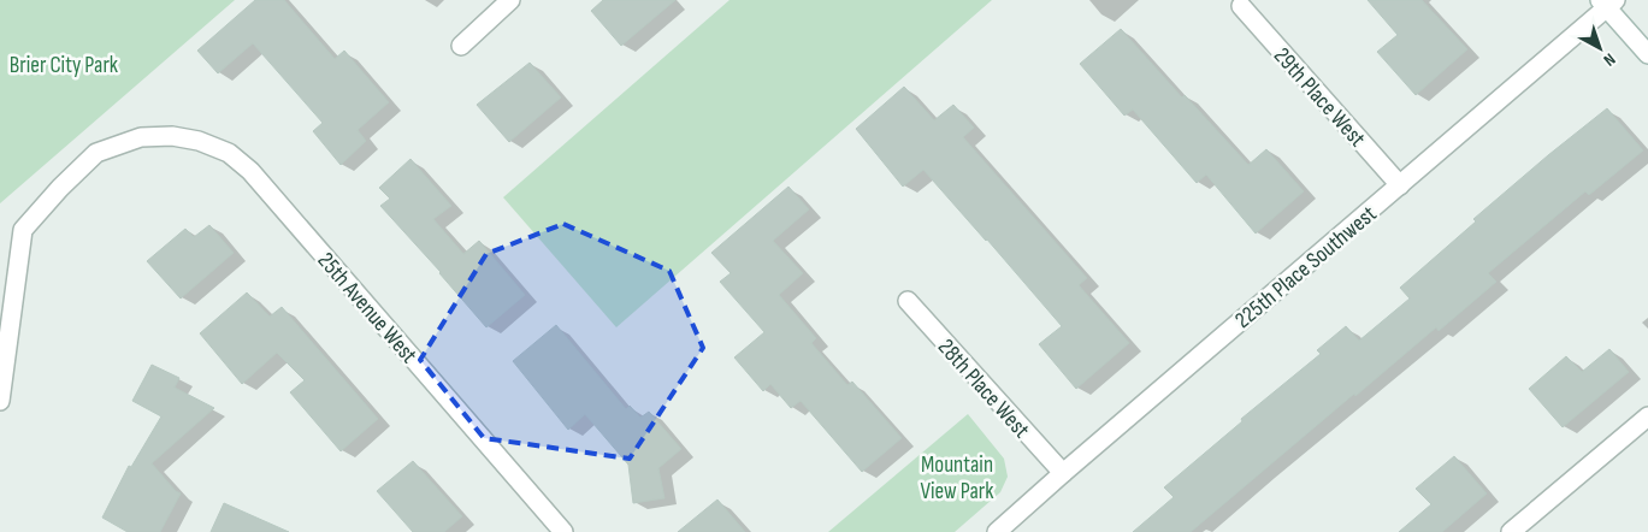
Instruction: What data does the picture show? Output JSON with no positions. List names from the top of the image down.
{
  "streets": {
    "street": [
      "29th Place West",
      "225th Place Southwest",
      "25th Avenue West",
      "28th Place West"
    ]
  },
  "crossings": [
    ["29th Place West", "225th Place Southwest"],
    ["225th Place Southwest", "28th Place West"]
  ],
  "parks": ["Brier City Park", "Mountain View Park"],
  "north": "bottom right"
}
